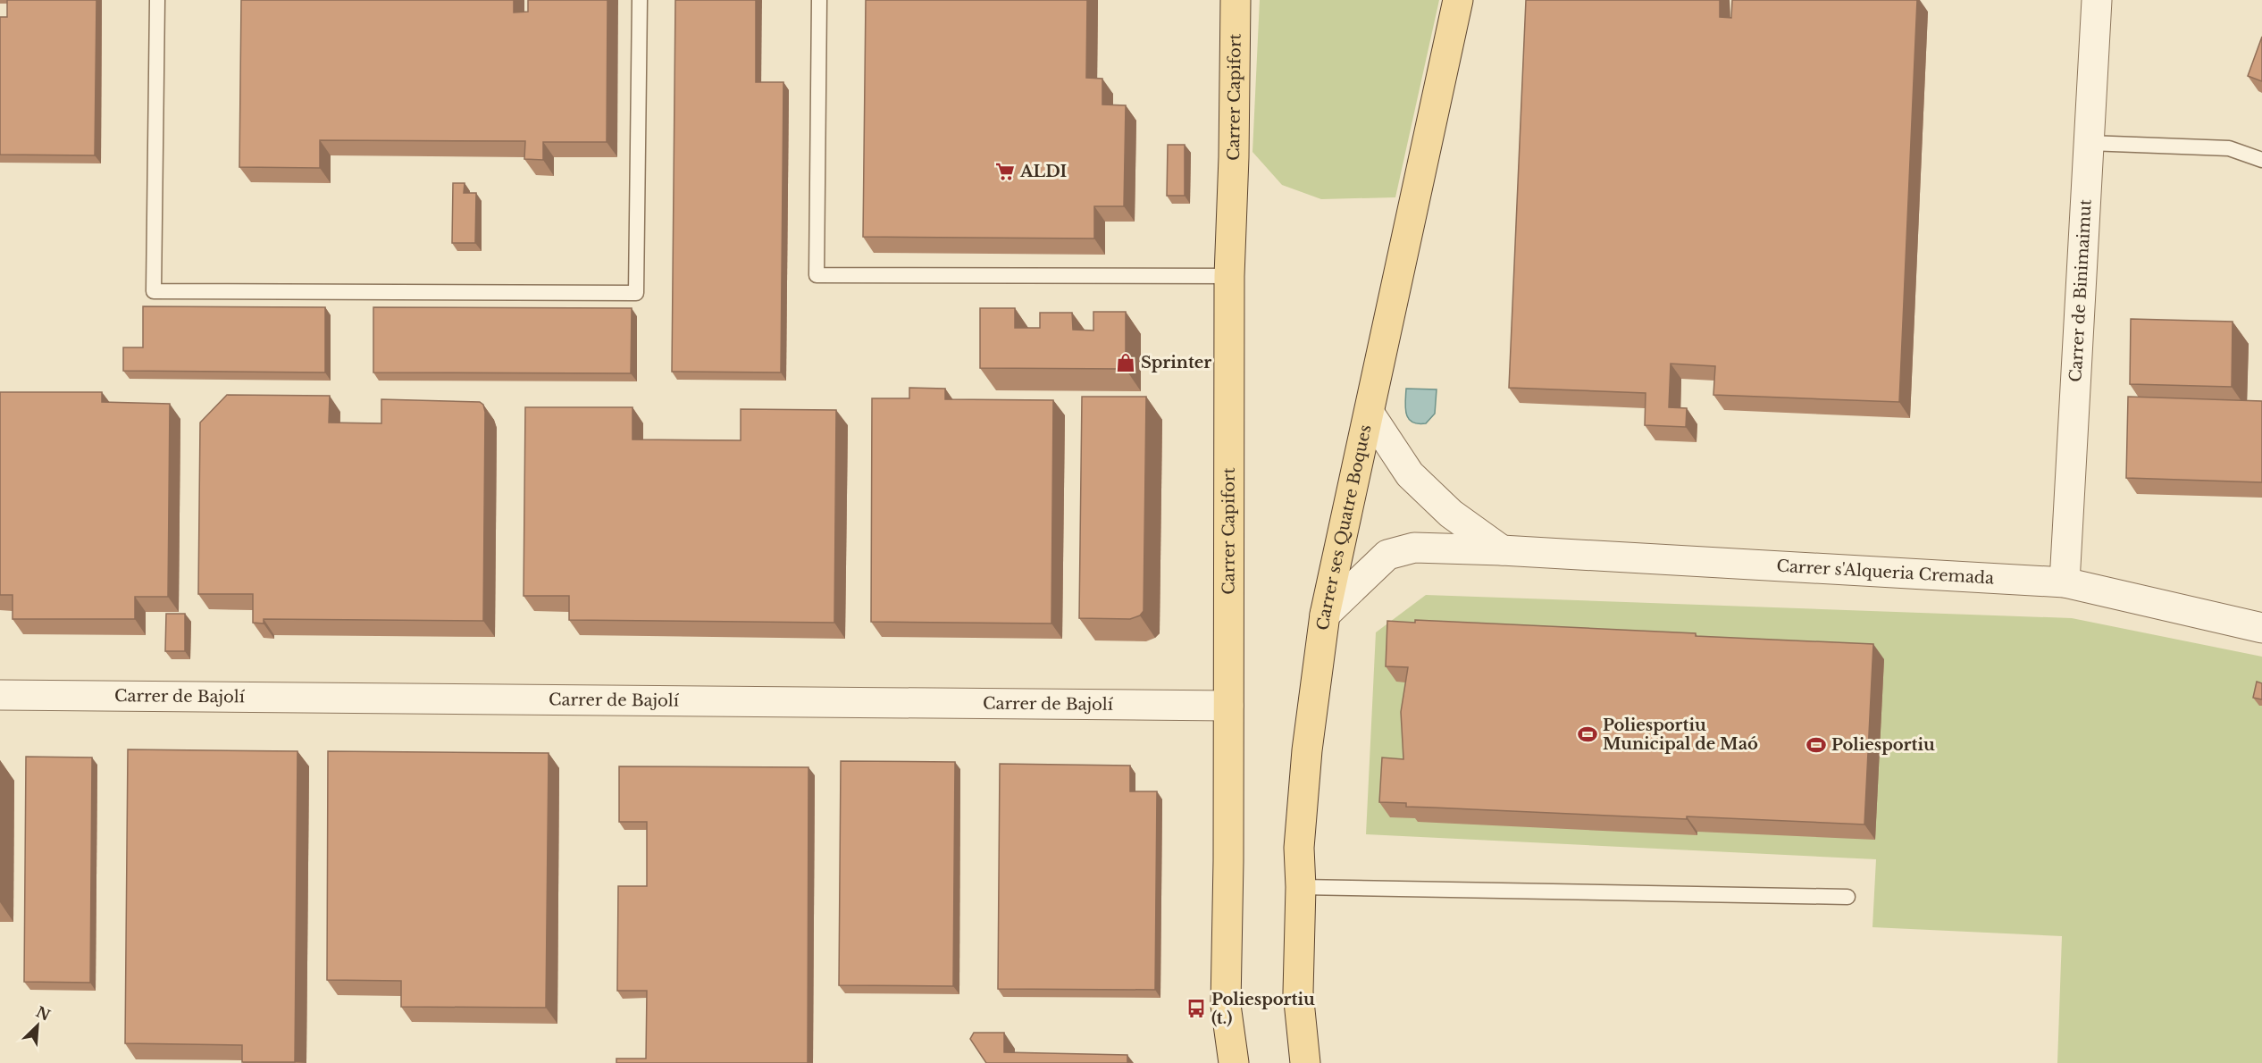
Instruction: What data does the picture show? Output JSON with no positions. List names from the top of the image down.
{
  "streets": {
    "main road": ["Carrer Capifort", "Carrer ses Quatre Boques"],
    "street": ["Carrer de Binimaimut", "Carrer s'Alqueria Cremada", "Carrer de Bajolí"]
  },
  "crossings": [
    ["Carrer Capifort", "Carrer de Bajolí"],
    ["Carrer de Binimaimut", "Carrer s'Alqueria Cremada"],
    ["Carrer ses Quatre Boques", "Carrer s'Alqueria Cremada"]
  ],
  "places": {
    "supermarket": ["ALDI"],
    "shop": ["Sprinter"],
    "sports": ["Poliesportiu Municipal de Maó", "Poliesportiu"],
    "bus stop": ["Poliesportiu (t.)"]
  },
  "north": "top right"
}
